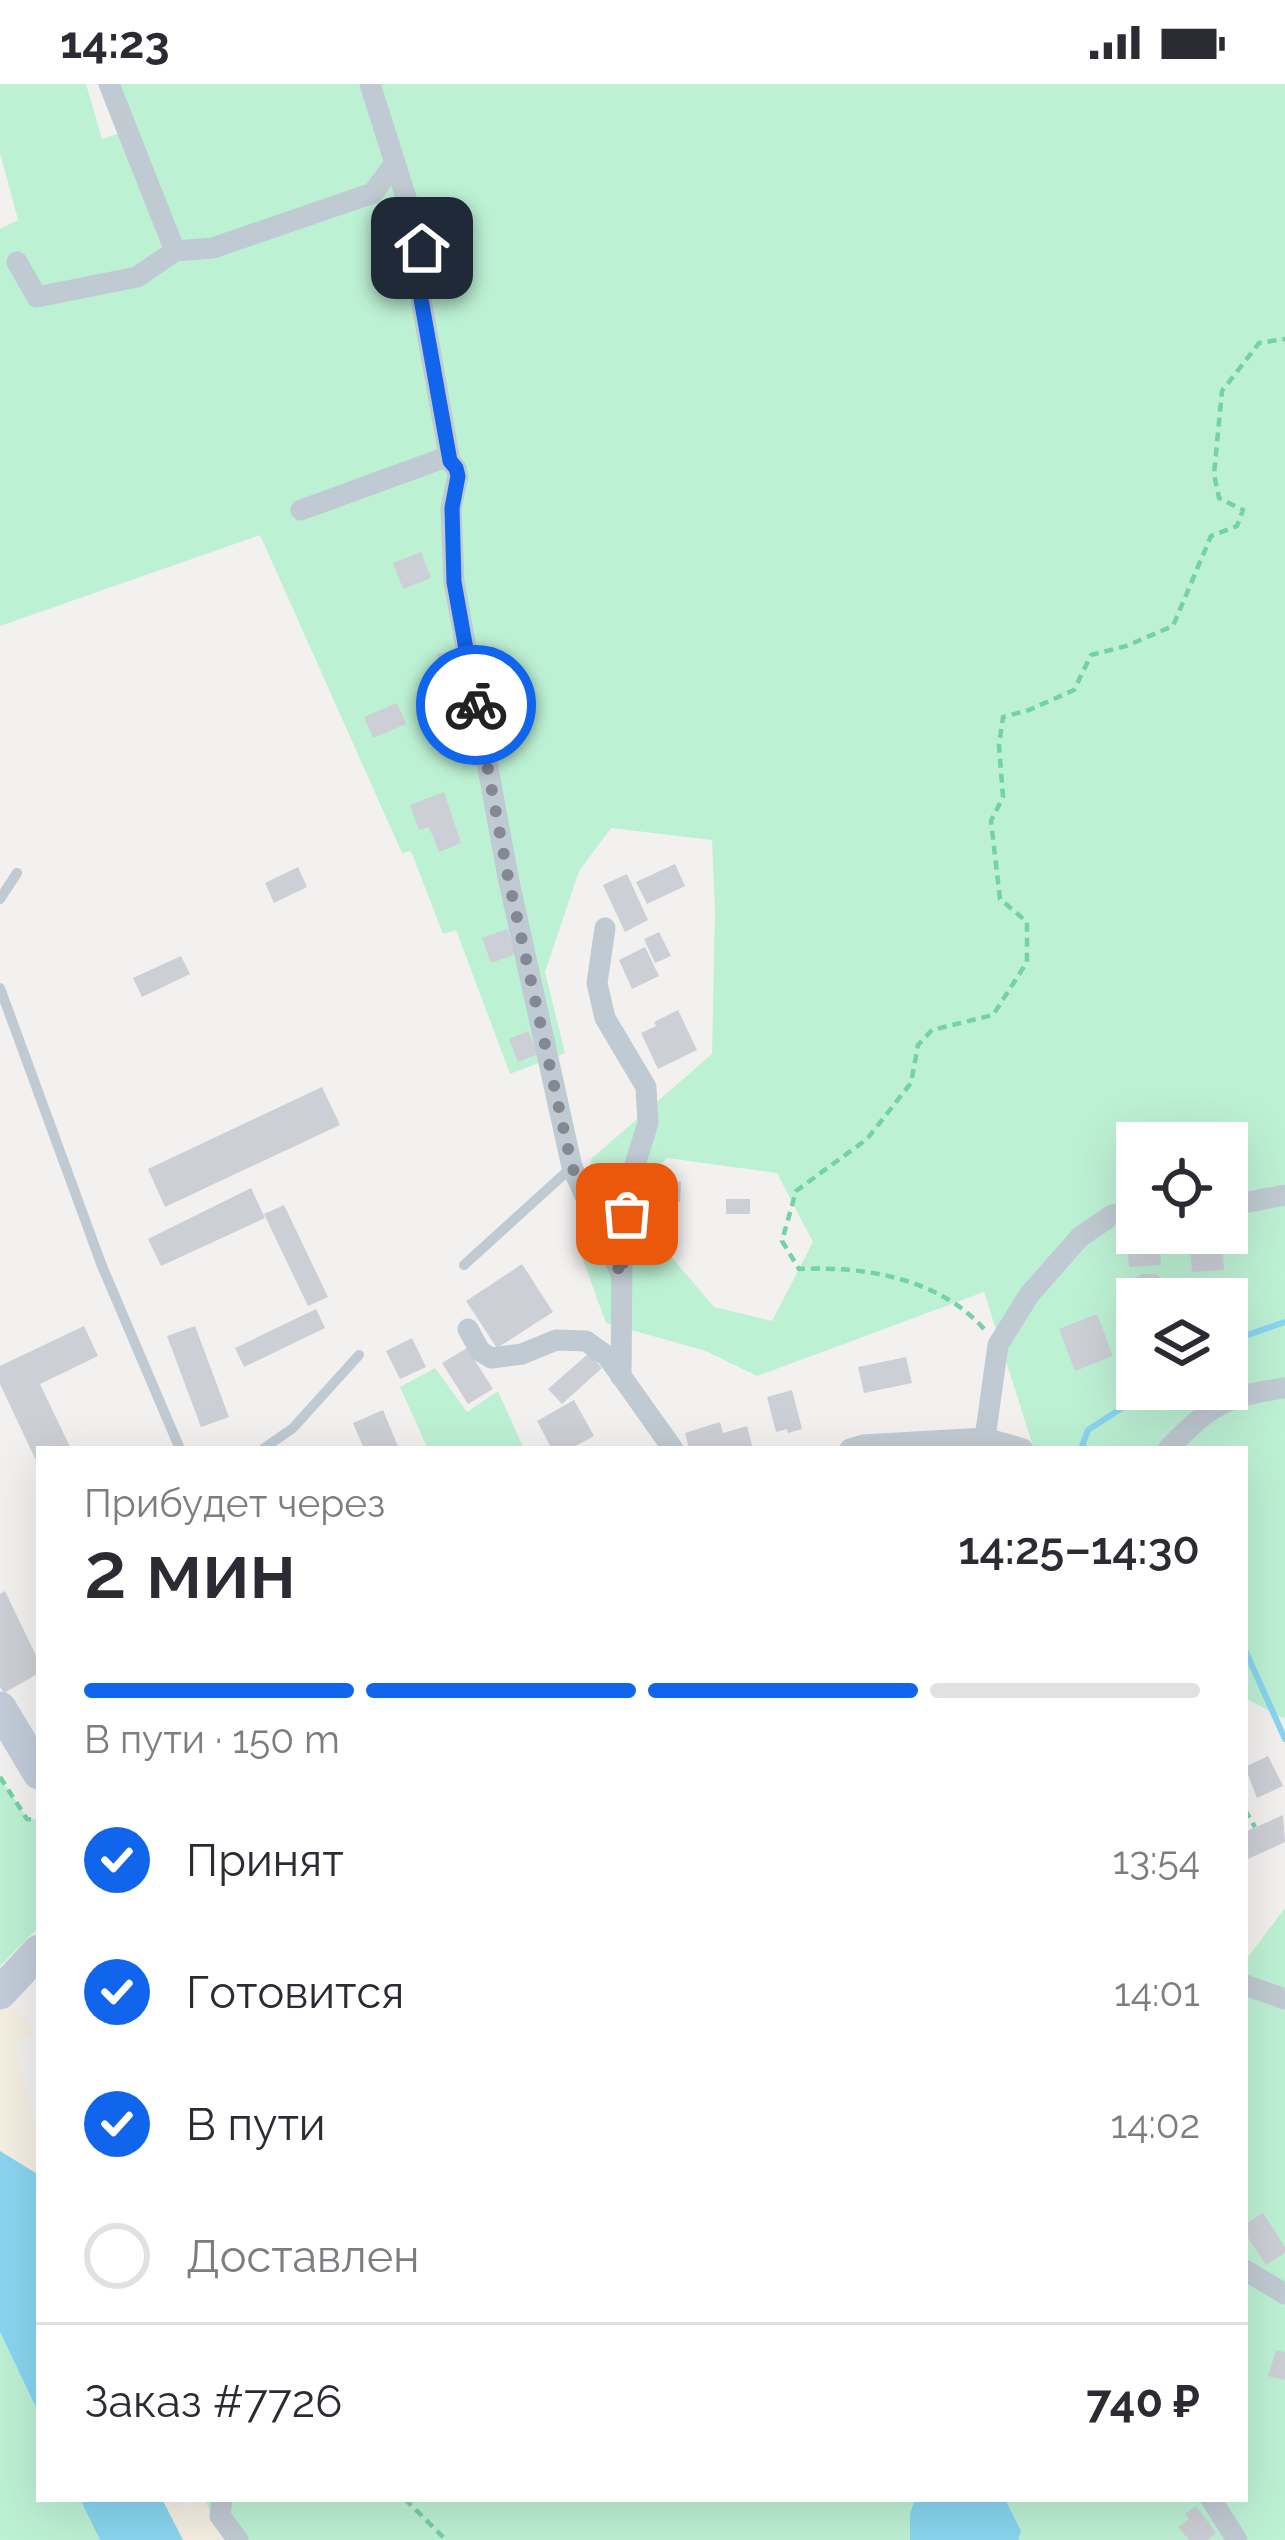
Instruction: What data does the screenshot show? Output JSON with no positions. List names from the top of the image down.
{
  "page": {
    "status": "14:23",
    "heading": ["2 мин", "Прибудет через", "14:25–14:30"],
    "panel": ["Заказ #7726", "740 ₽"],
    "bar": "В пути · 150 m",
    "list": [
      ["Принят", "13:54"],
      ["Готовится", "14:01"],
      ["В пути", "14:02"],
      "Доставлен"
    ]
  }
}
